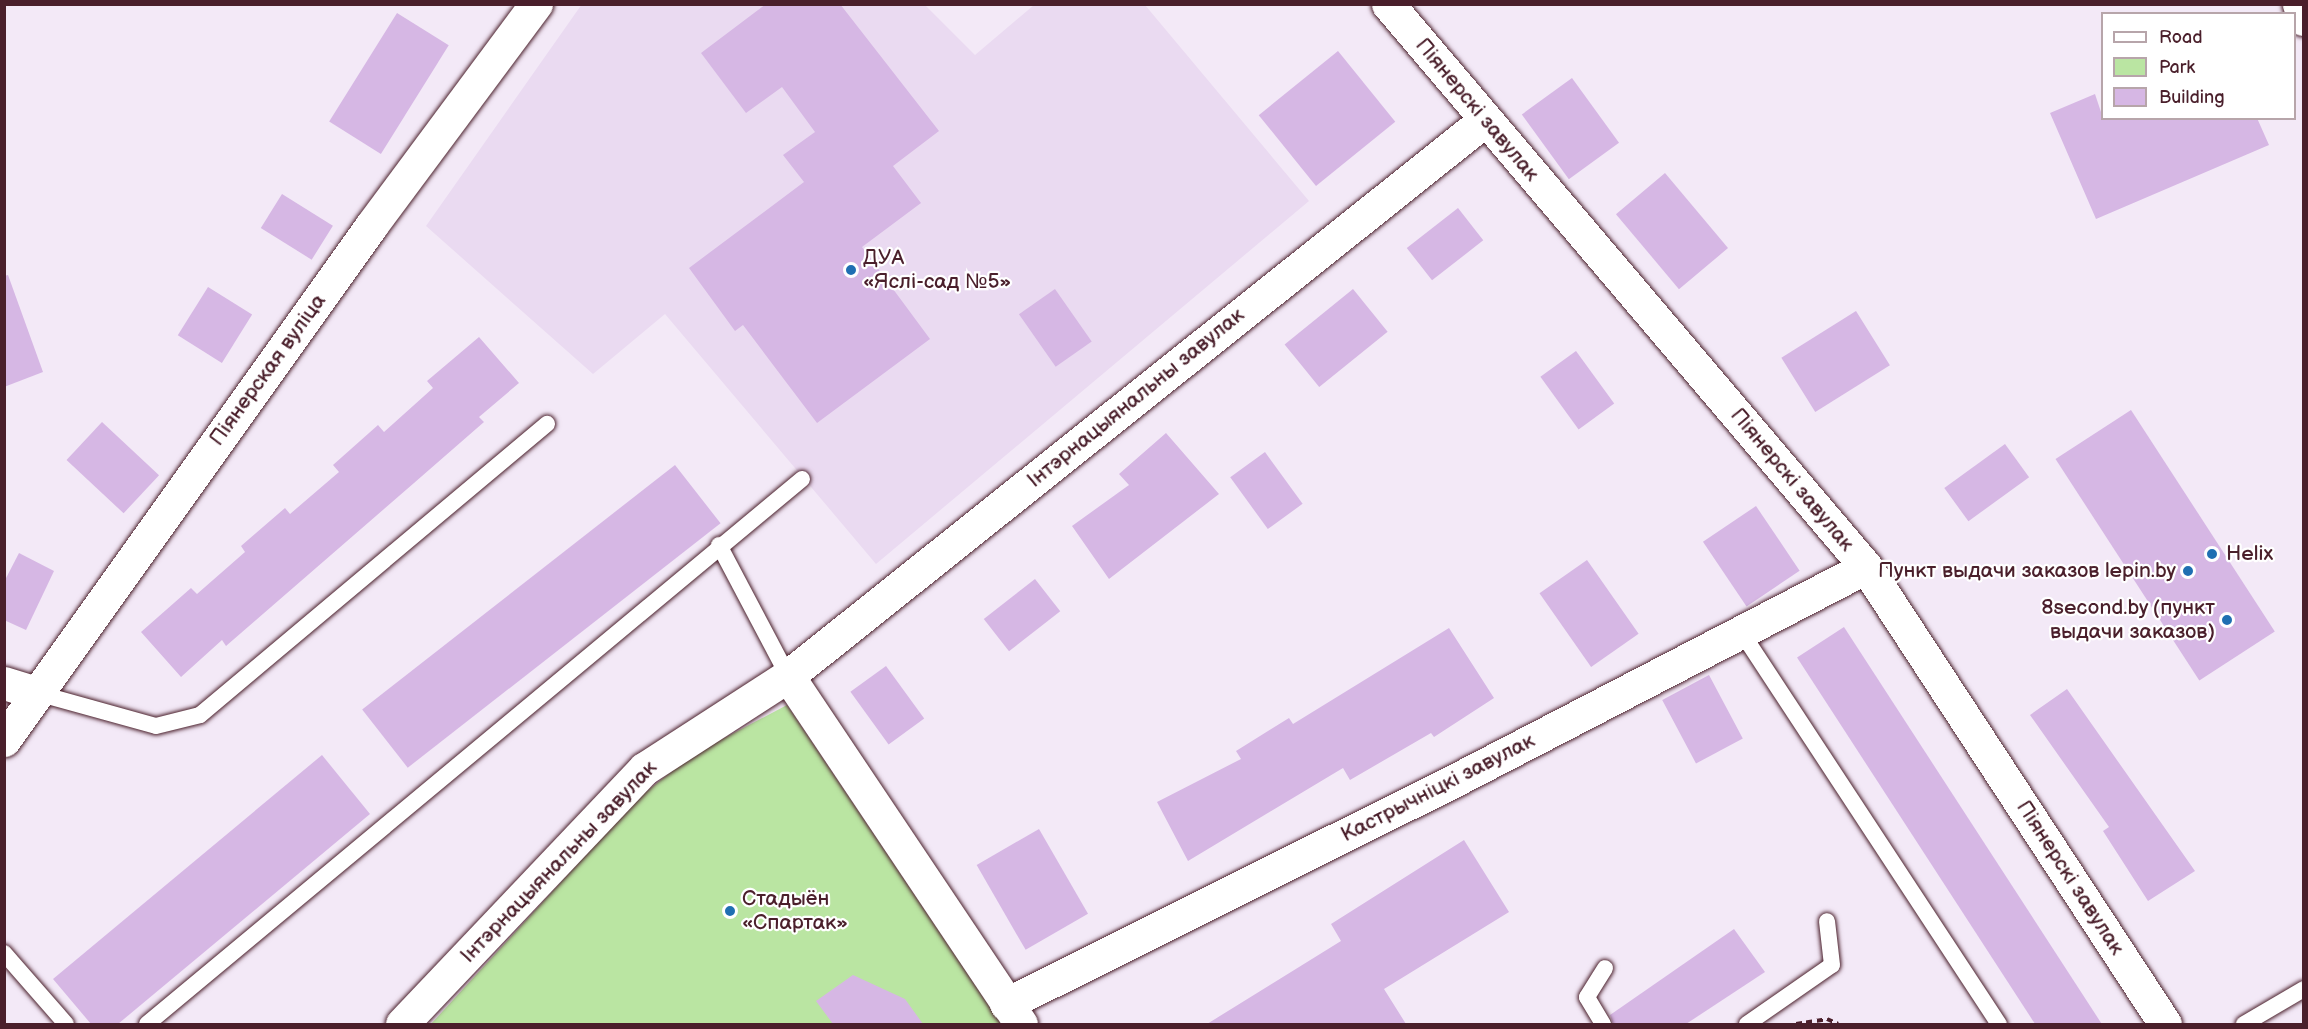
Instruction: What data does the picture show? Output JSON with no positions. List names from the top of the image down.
{
  "streets": {
    "street": [
      "Піянерскі завулак",
      "Піянерская вуліца",
      "Інтэрнацыянальны завулак",
      "Кастрычніцкі завулак"
    ]
  },
  "crossings": [
    ["Піянерскі завулак", "Інтэрнацыянальны завулак"],
    ["Піянерскі завулак", "Кастрычніцкі завулак"]
  ],
  "places": [
    "ДУА «Яслі-сад №5»",
    "Helix",
    "Пункт выдачи заказов lepin.by",
    "8second.by (пункт выдачи заказов)",
    "Стадыён «Спартак»"
  ],
  "legend": ["Road", "Park", "Building"]
}
